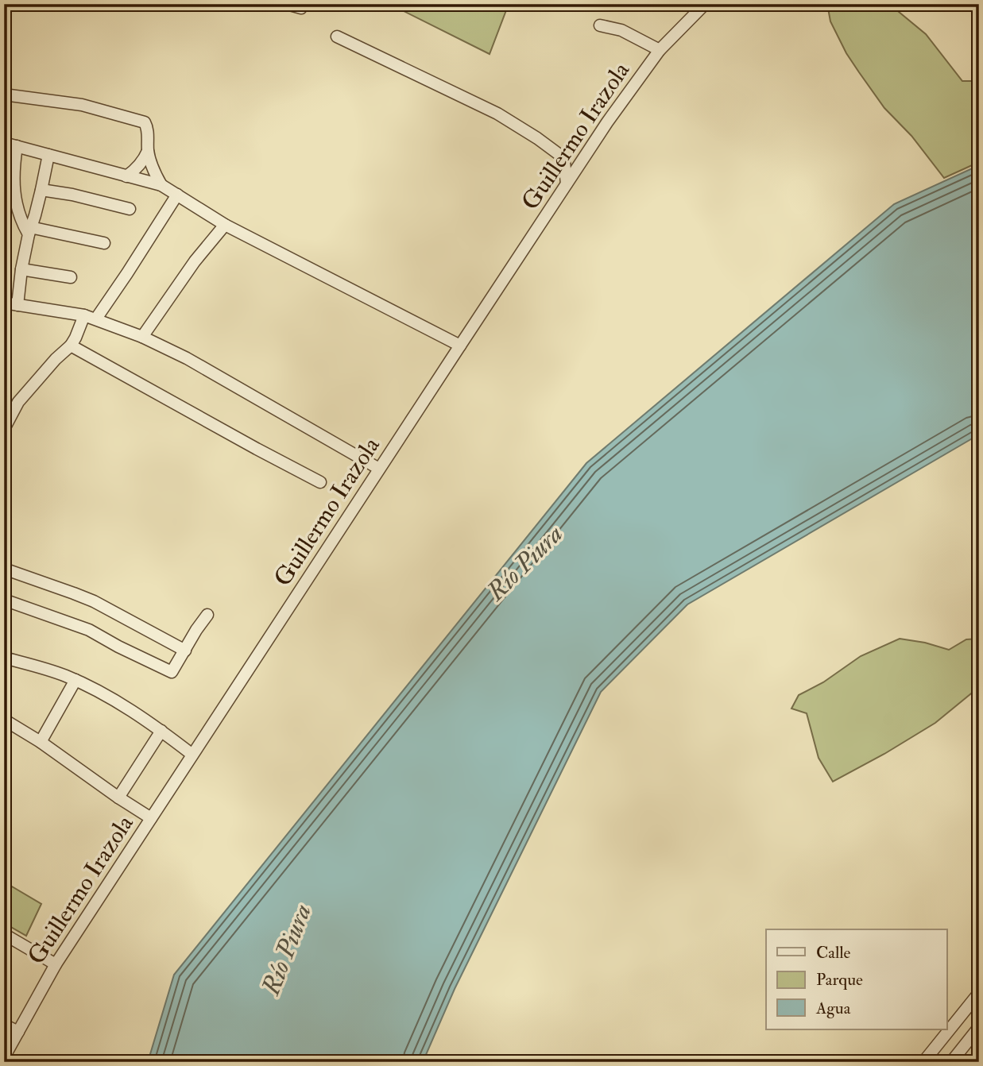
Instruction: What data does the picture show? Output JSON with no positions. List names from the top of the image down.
{
  "streets": {
    "street": ["Guillermo Irazola"]
  },
  "water": ["Río Piura"],
  "legend": ["Calle", "Parque", "Agua"]
}
